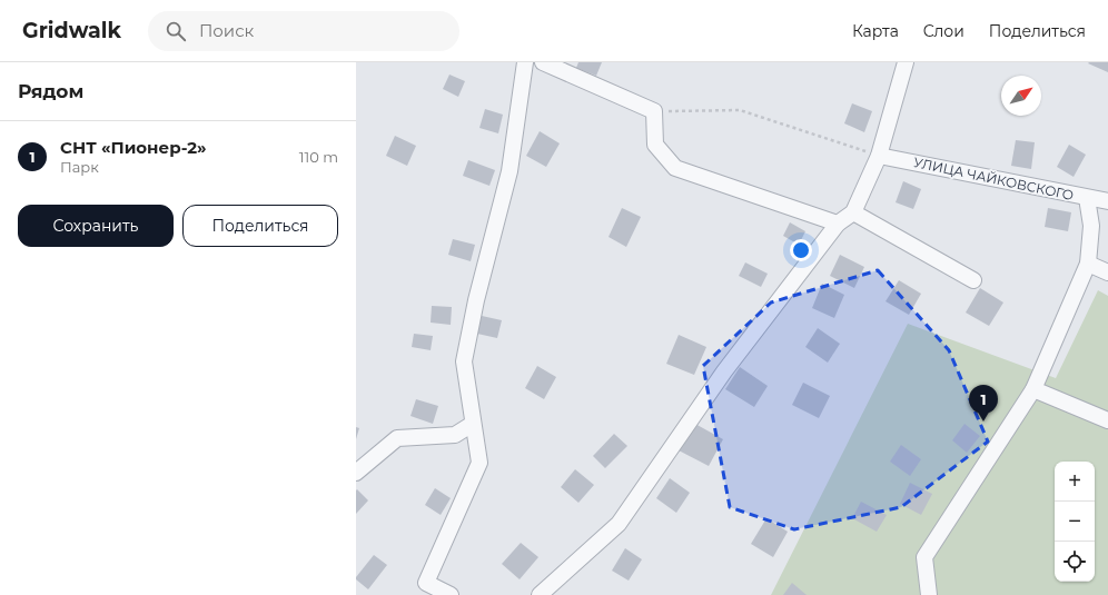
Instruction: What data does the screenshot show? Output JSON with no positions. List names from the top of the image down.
{
  "streets": {
    "street": ["УЛИЦА ЧАЙКОВСКОГО"]
  },
  "north": "top right",
  "page": {
    "header": "Gridwalk",
    "search": "Поиск",
    "nav": ["Карта", "Слои", "Поделиться"],
    "heading": "Рядом",
    "list": [
      {
        "mark": "1",
        "name": "СНТ «Пионер-2»",
        "note": "Парк",
        "value": "110 m"
      }
    ],
    "buttons": ["Сохранить", "Поделиться"],
    "pins": "1",
    "map_buttons": ["+", "−"]
  }
}
